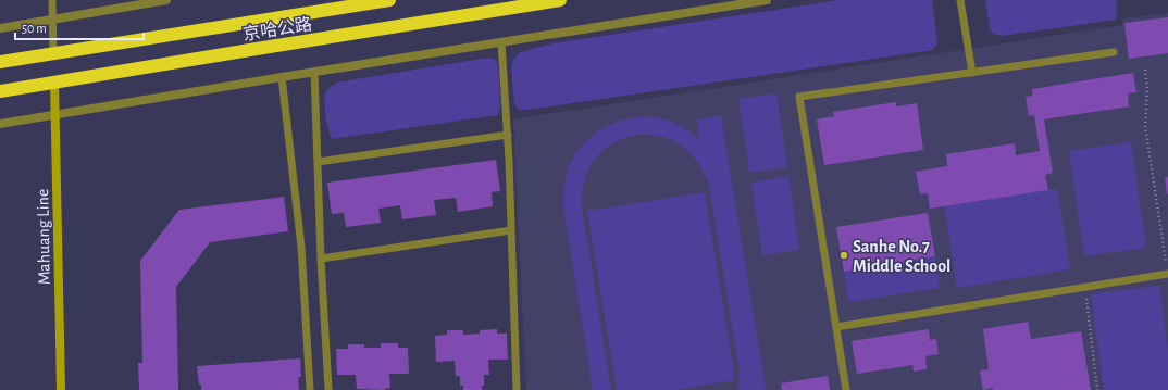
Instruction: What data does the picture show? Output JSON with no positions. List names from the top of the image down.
{
  "streets": {
    "highway": ["京哈公路"],
    "main road": ["Mahuang Line"]
  },
  "crossings": [
    ["京哈公路", "Mahuang Line"]
  ],
  "places": ["Sanhe No.7 Middle School"],
  "scale_bar": "50 m"
}
